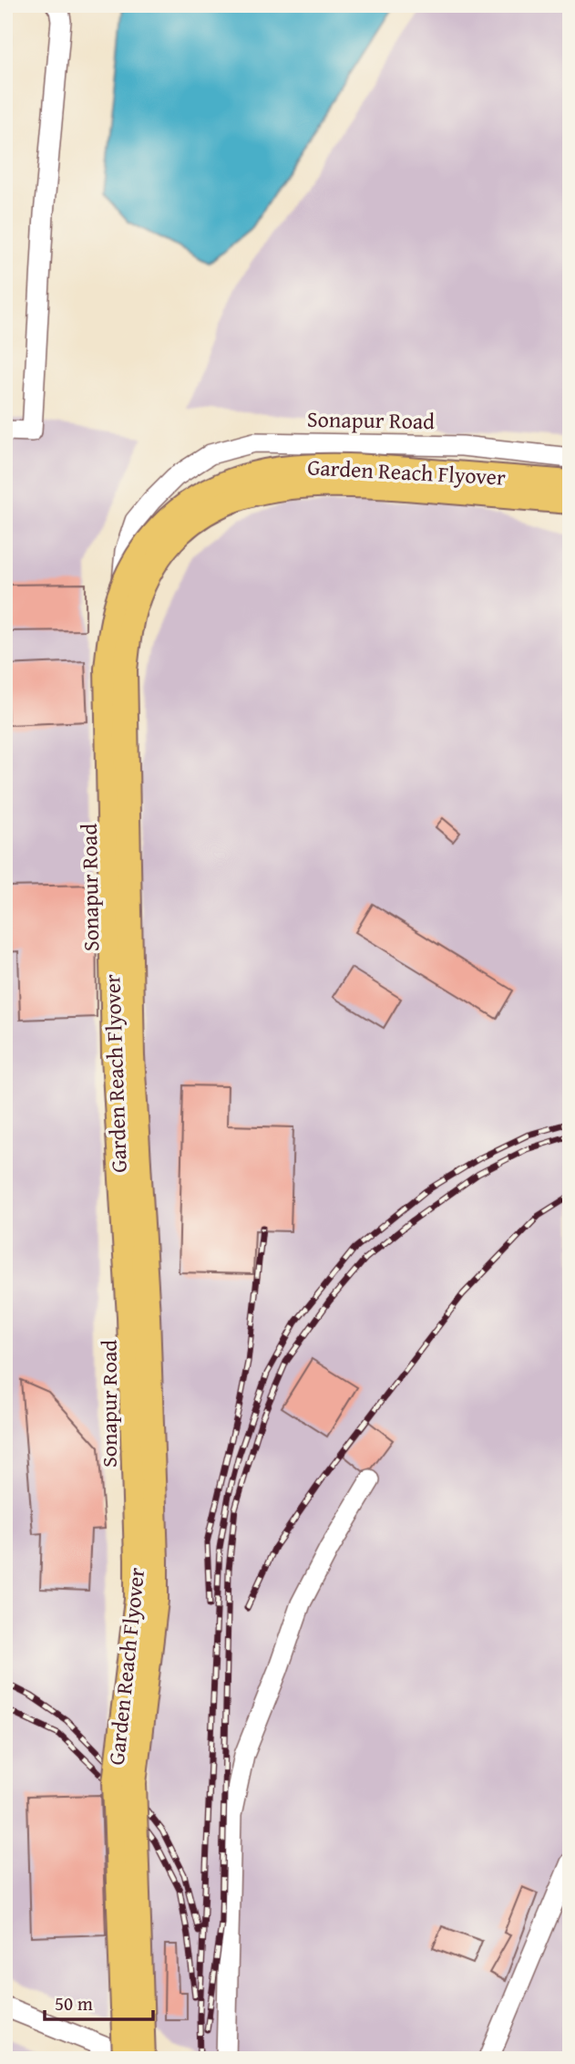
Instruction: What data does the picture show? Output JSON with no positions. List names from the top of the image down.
{
  "streets": {
    "main road": ["Garden Reach Flyover"],
    "street": ["Sonapur Road"]
  },
  "scale_bar": "50 m"
}
